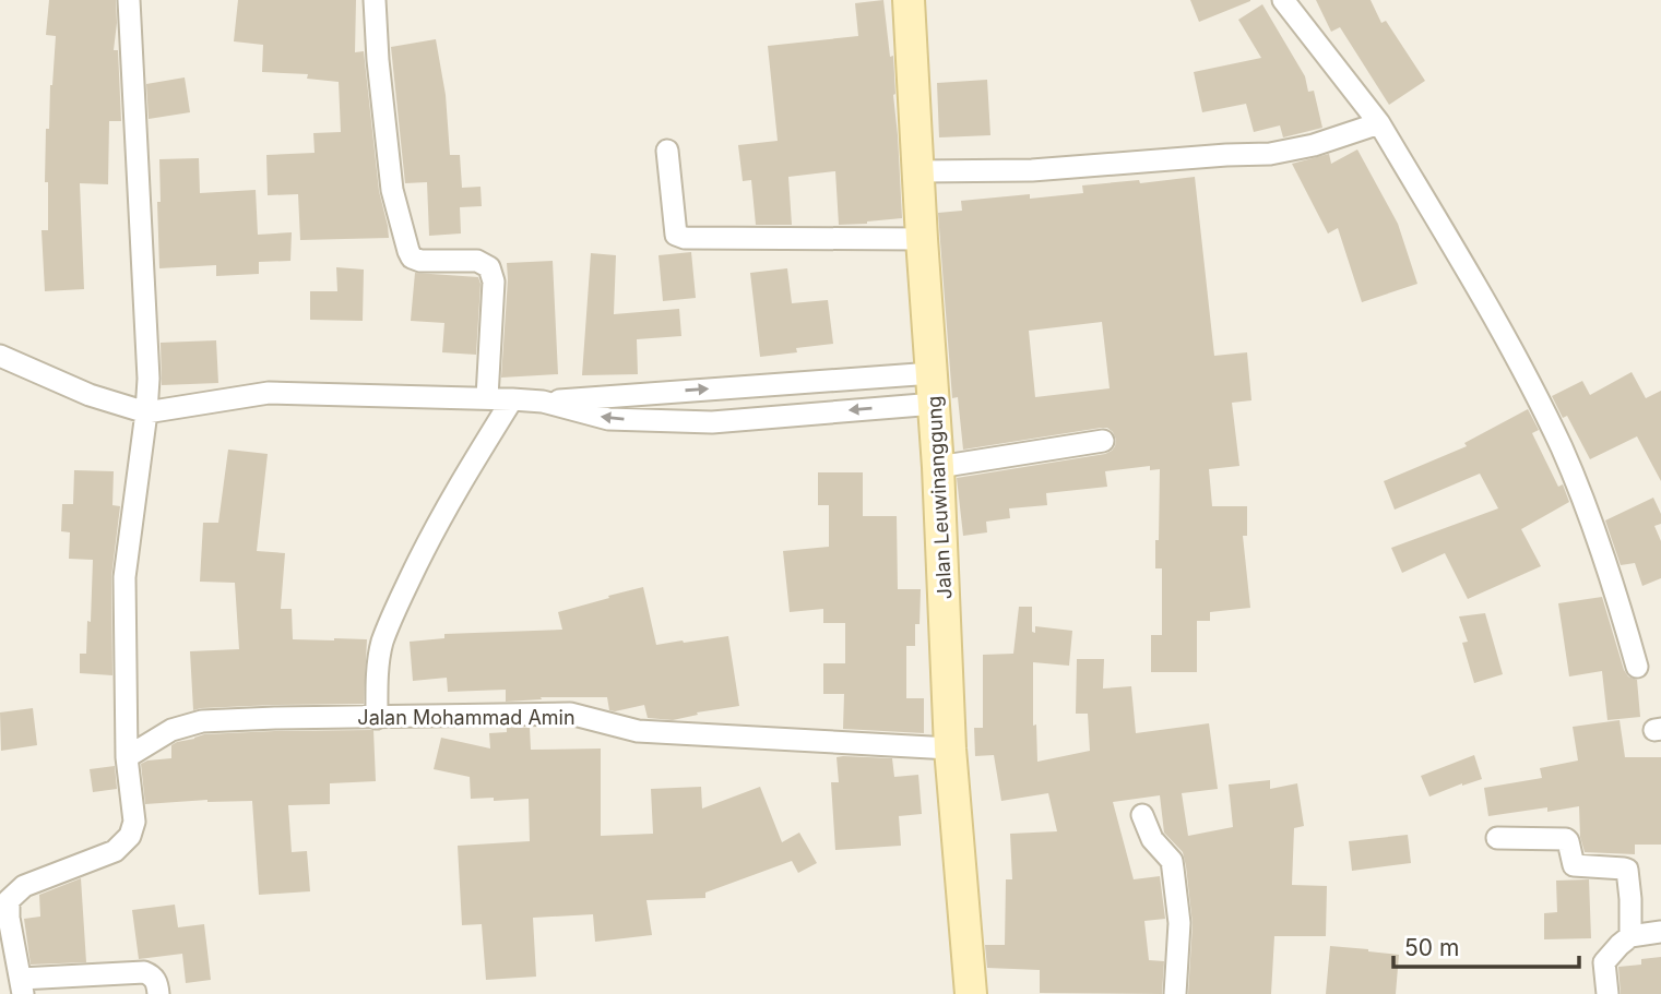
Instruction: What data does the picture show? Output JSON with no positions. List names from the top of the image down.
{
  "streets": {
    "main road": ["Jalan Leuwinanggung"],
    "street": ["Jalan Mohammad Amin"]
  },
  "crossings": [
    ["Jalan Leuwinanggung", "Jalan Mohammad Amin"]
  ],
  "scale_bar": "50 m"
}
